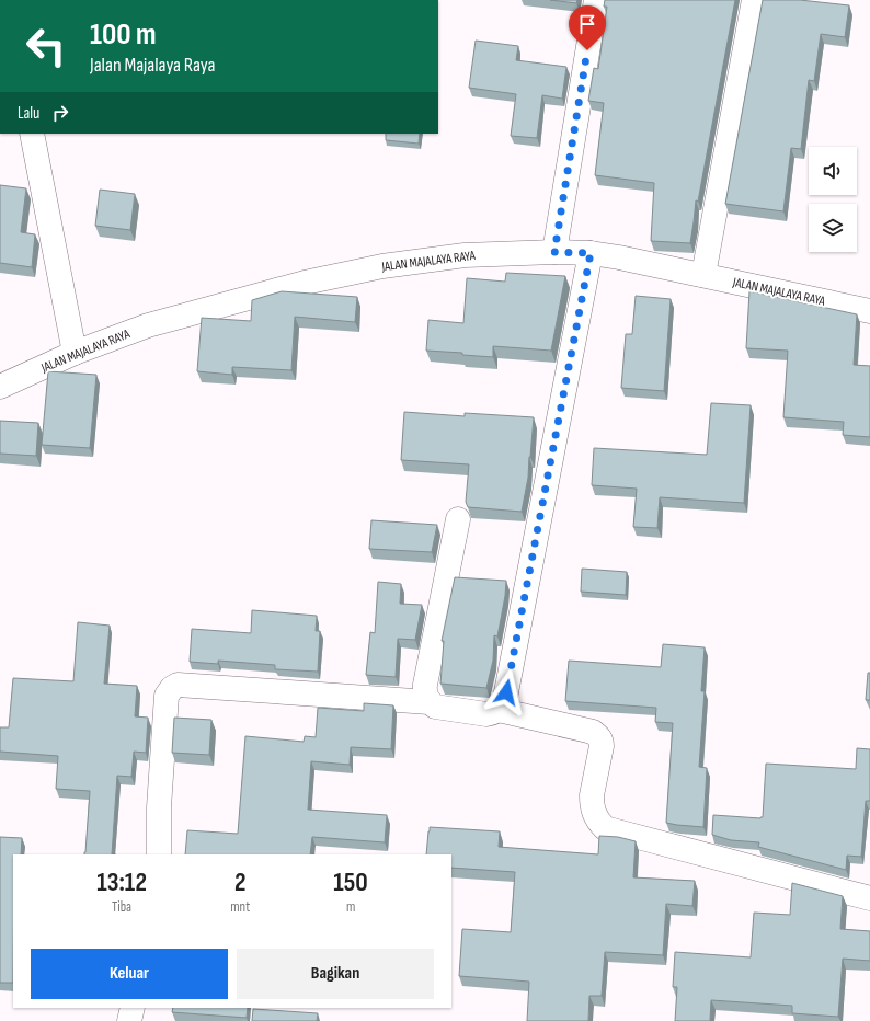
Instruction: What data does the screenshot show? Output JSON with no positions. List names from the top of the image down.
{
  "streets": {
    "street": ["JALAN MAJALAYA RAYA"]
  },
  "page": {
    "turn": ["100 m", "Jalan Majalaya Raya"],
    "then": "Lalu",
    "eta": [
      "13:12",
      "Tiba",
      "2",
      "mnt",
      "150",
      "m"
    ],
    "buttons": ["Keluar", "Bagikan"]
  }
}
